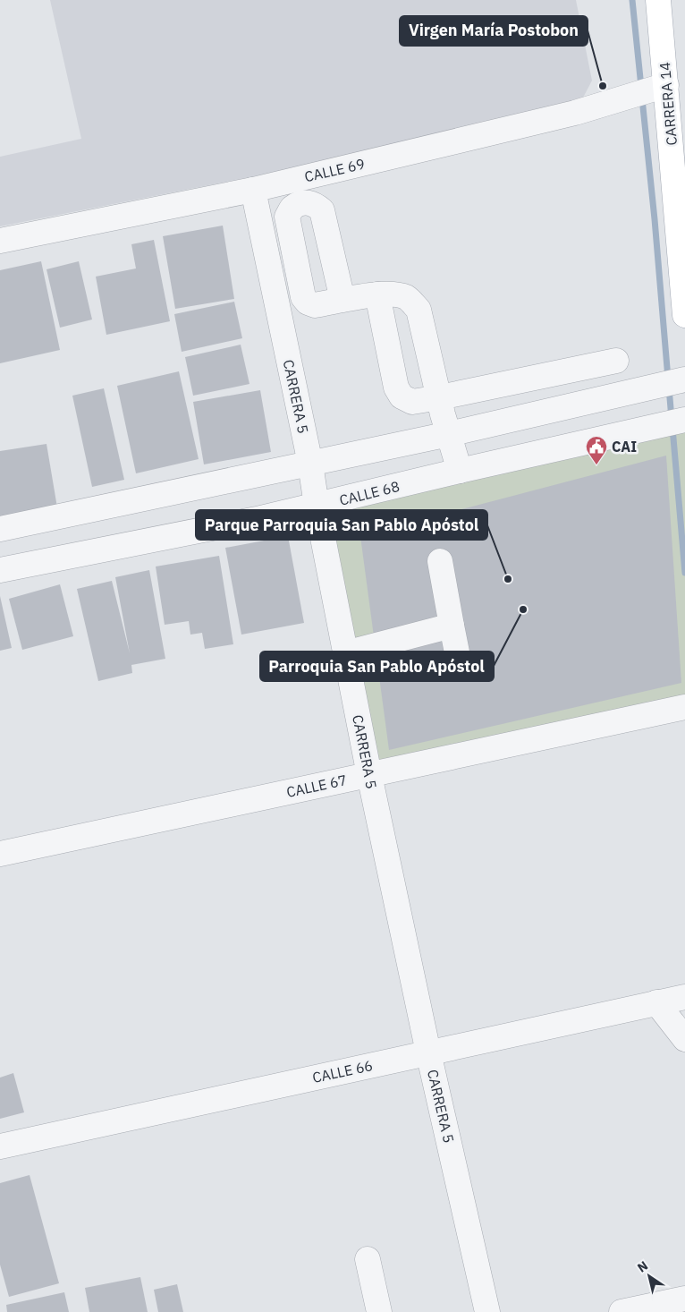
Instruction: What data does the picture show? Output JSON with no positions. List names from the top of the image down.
{
  "streets": {
    "main road": ["CARRERA 14"],
    "street": [
      "CALLE 69",
      "CARRERA 5",
      "CALLE 68",
      "CALLE 67",
      "CALLE 66"
    ]
  },
  "crossings": [
    ["CARRERA 14", "CALLE 69"],
    ["CALLE 69", "CARRERA 5"],
    ["CARRERA 5", "CALLE 68"],
    ["CARRERA 5", "CALLE 67"],
    ["CARRERA 5", "CALLE 66"]
  ],
  "places": {
    "other": ["Virgen María Postobon", "Parque Parroquia San Pablo Apóstol", "Parroquia San Pablo Apóstol"],
    "public building": ["CAI"]
  },
  "north": "top left"
}
